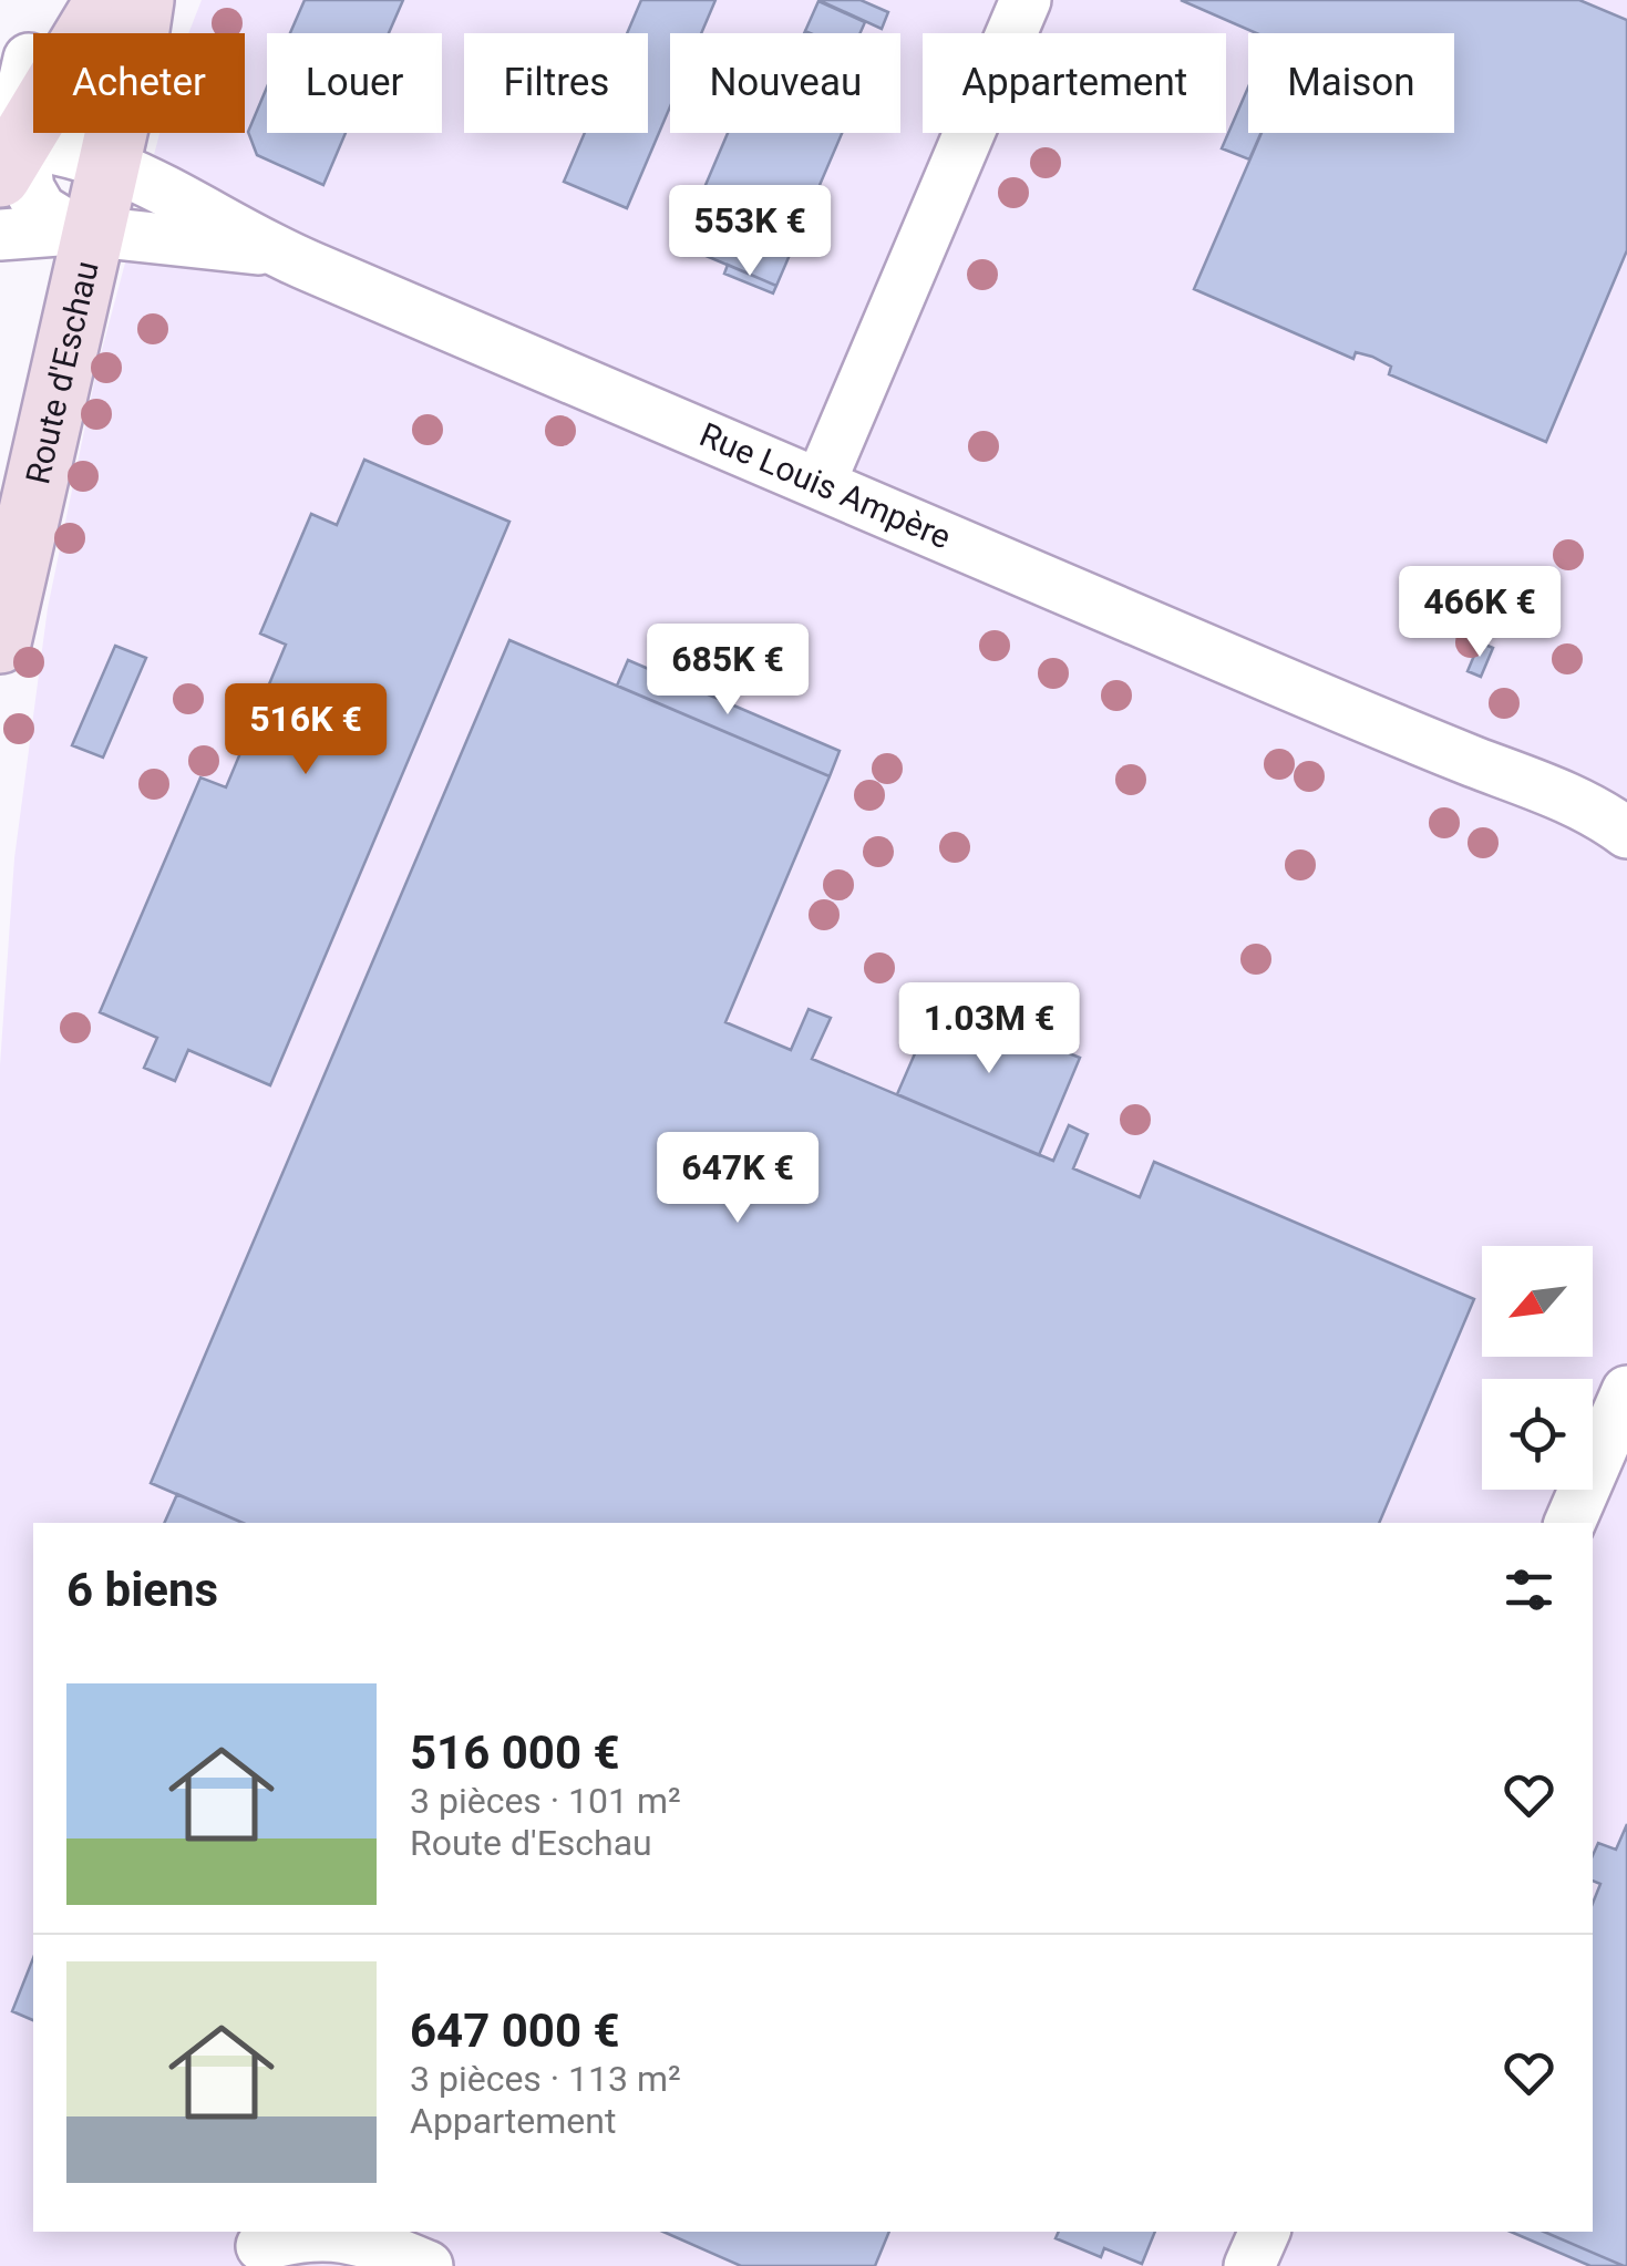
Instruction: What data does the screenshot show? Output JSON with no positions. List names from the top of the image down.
{
  "streets": {
    "main road": ["Route d'Eschau"],
    "street": ["Rue Louis Ampère"]
  },
  "crossings": [
    ["Route d'Eschau", "Rue Louis Ampère"]
  ],
  "north": "bottom left",
  "page": {
    "chip": [
      "Acheter",
      "Louer",
      "Filtres",
      "Nouveau",
      "Appartement",
      "Maison"
    ],
    "price": [
      "553K €",
      "466K €",
      "685K €",
      "516K €",
      "1.03M €",
      "647K €"
    ],
    "heading": "6 biens",
    "list": [
      {
        "name": "516 000 €",
        "note": "3 pièces · 101 m² · Route d'Eschau"
      },
      {
        "name": "647 000 €",
        "note": "3 pièces · 113 m² · Appartement"
      }
    ]
  }
}
